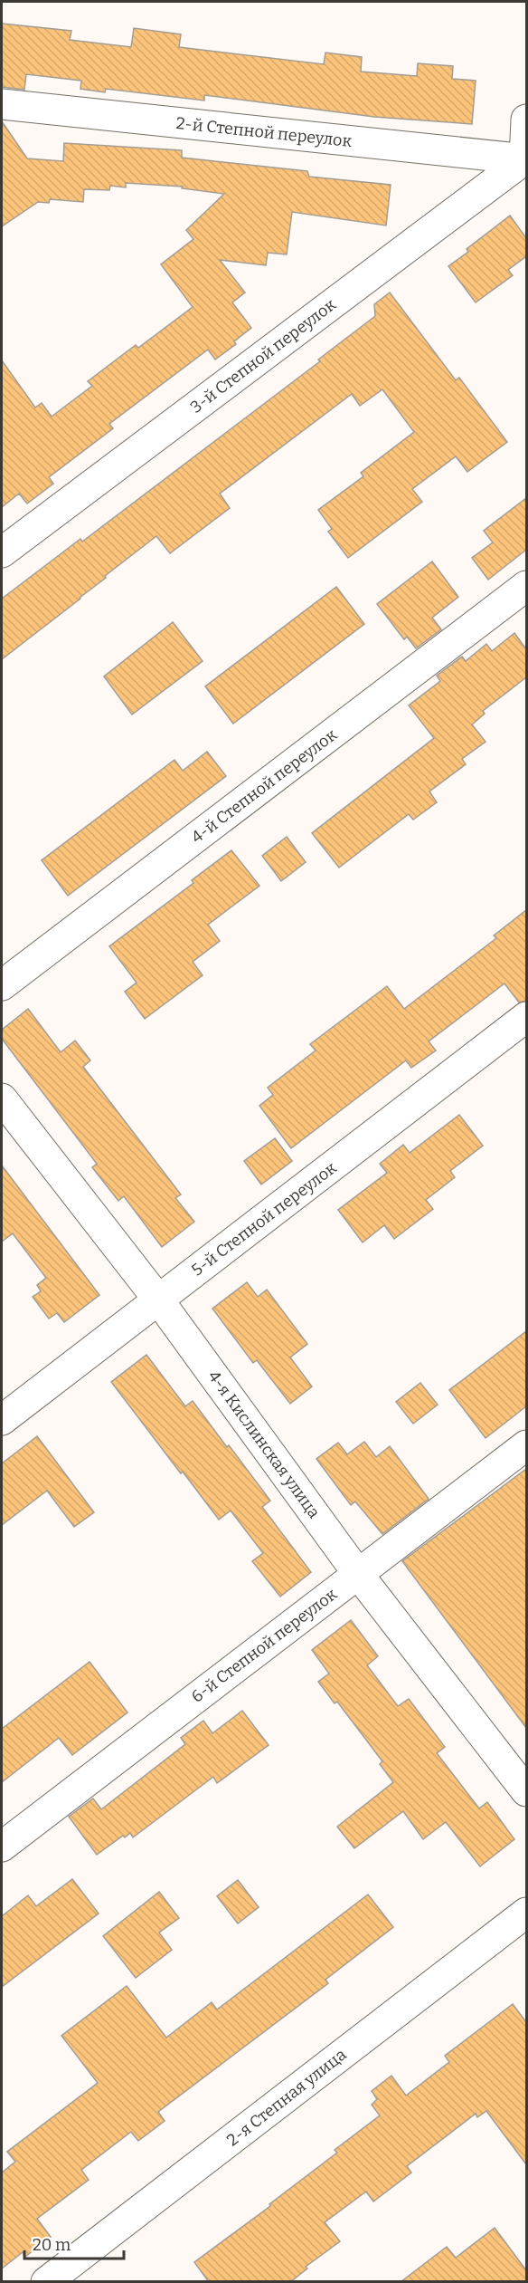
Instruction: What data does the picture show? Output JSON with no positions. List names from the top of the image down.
{
  "streets": {
    "street": [
      "2-й Степной переулок",
      "3-й Степной переулок",
      "4-й Степной переулок",
      "5-й Степной переулок",
      "4-я Кислинская улица",
      "6-й Степной переулок",
      "2-я Степная улица"
    ]
  },
  "crossings": [
    ["2-й Степной переулок", "3-й Степной переулок"],
    ["5-й Степной переулок", "4-я Кислинская улица"],
    ["4-я Кислинская улица", "6-й Степной переулок"]
  ],
  "scale_bar": "20 m"
}
